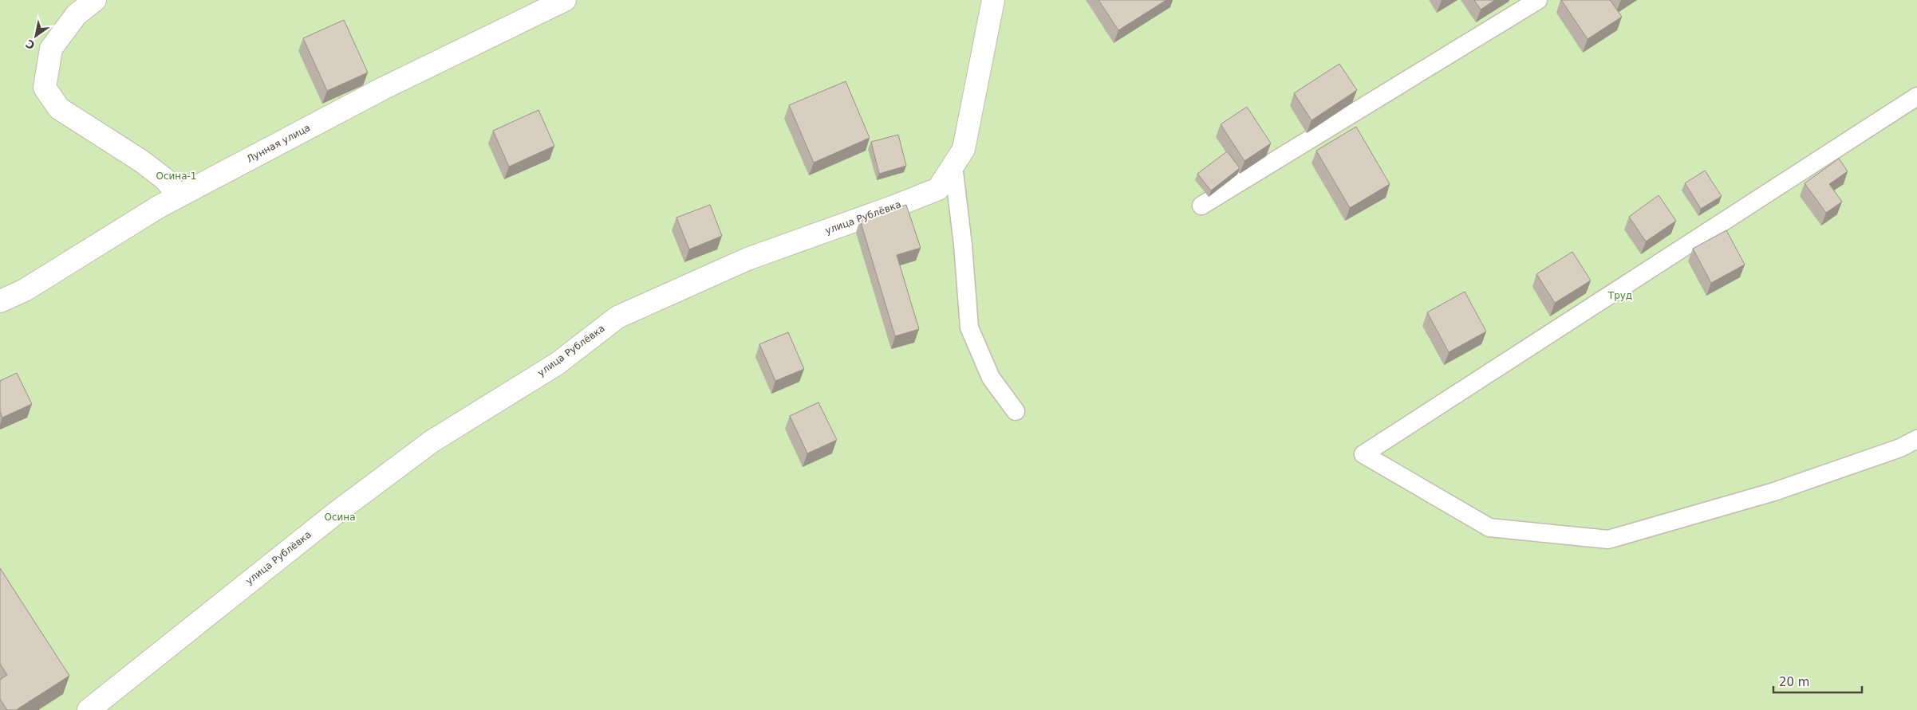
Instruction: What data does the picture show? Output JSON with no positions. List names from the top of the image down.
{
  "streets": {
    "street": ["Лунная улица", "улица Рублёвка"]
  },
  "parks": ["Осина-1", "Труд", "Осина"],
  "scale_bar": "20 m",
  "north": "bottom left"
}
